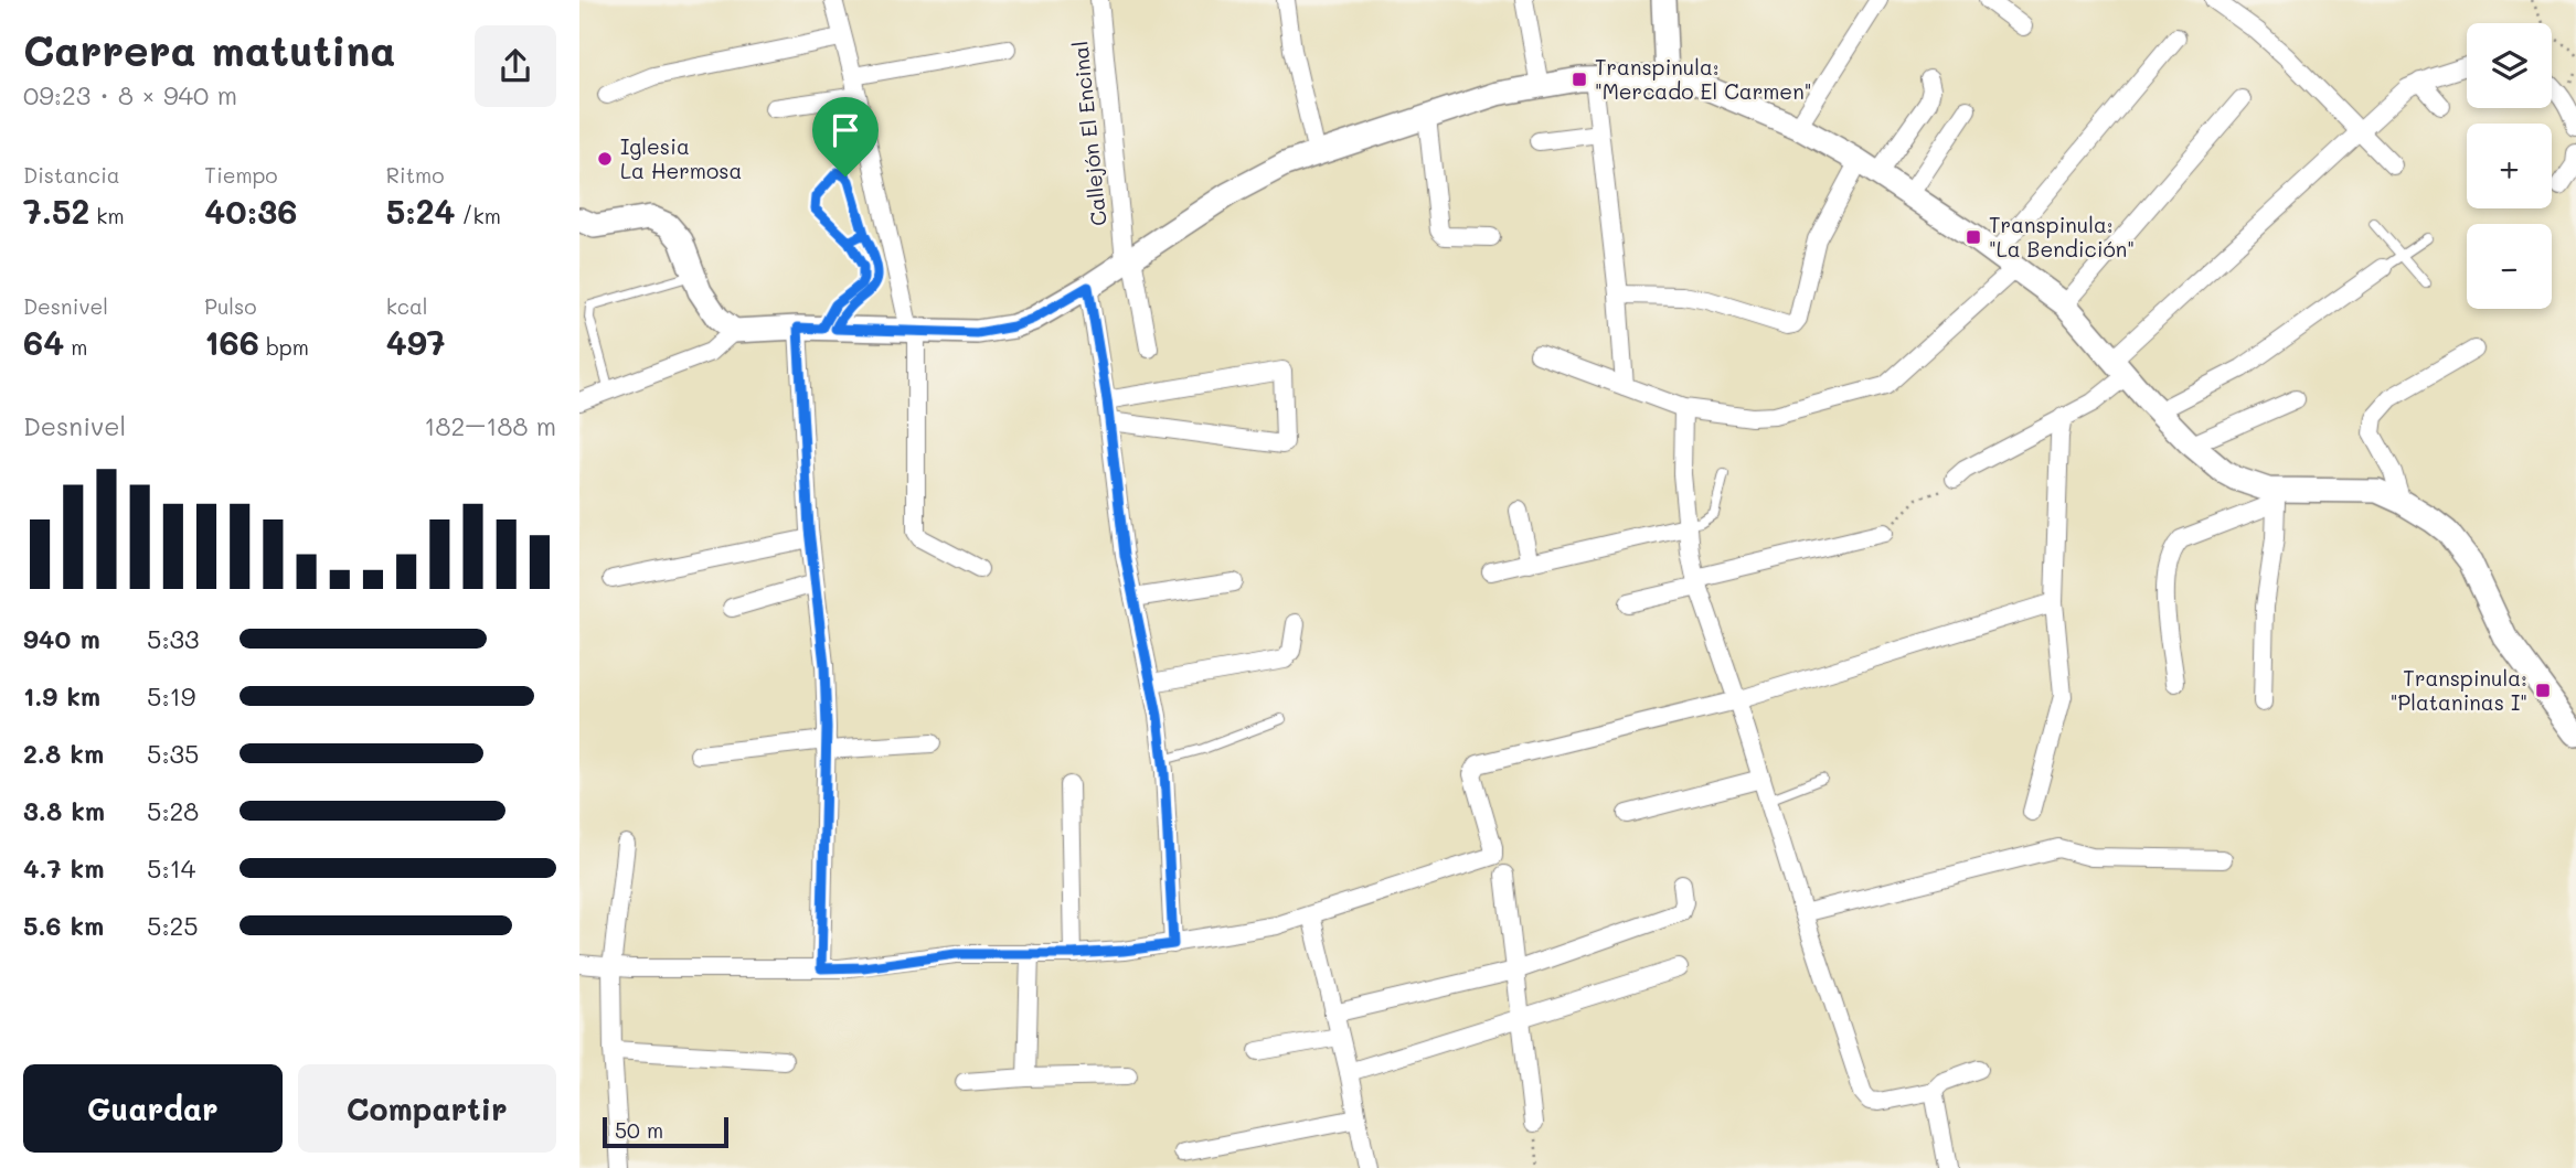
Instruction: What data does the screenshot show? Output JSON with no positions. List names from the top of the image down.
{
  "streets": {
    "street": ["Callejón El Encinal"]
  },
  "places": {
    "transit": ["Transpinula: \"Mercado El Carmen\"", "Transpinula: \"La Bendición\"", "Transpinula: \"Plataninas I\""],
    "other": ["Iglesia La Hermosa"]
  },
  "scale_bar": "50 m",
  "page": {
    "heading": ["Carrera matutina", "09:23 · 8 × 940 m"],
    "map_buttons": ["+", "−"],
    "stats": [
      ["Distancia", "7.52 km"],
      ["Tiempo", "40:36"],
      ["Ritmo", "5:24 /km"],
      ["Desnivel", "64 m"],
      ["Pulso", "166 bpm"],
      ["kcal", "497"]
    ],
    "chart": ["Desnivel", "182–188 m"],
    "list": [
      {
        "name": "940 m",
        "note": "5:33"
      },
      {
        "name": "1.9 km",
        "note": "5:19"
      },
      {
        "name": "2.8 km",
        "note": "5:35"
      },
      {
        "name": "3.8 km",
        "note": "5:28"
      },
      {
        "name": "4.7 km",
        "note": "5:14"
      },
      {
        "name": "5.6 km",
        "note": "5:25"
      }
    ],
    "buttons": ["Guardar", "Compartir"],
    "scale": "50 m"
  }
}
